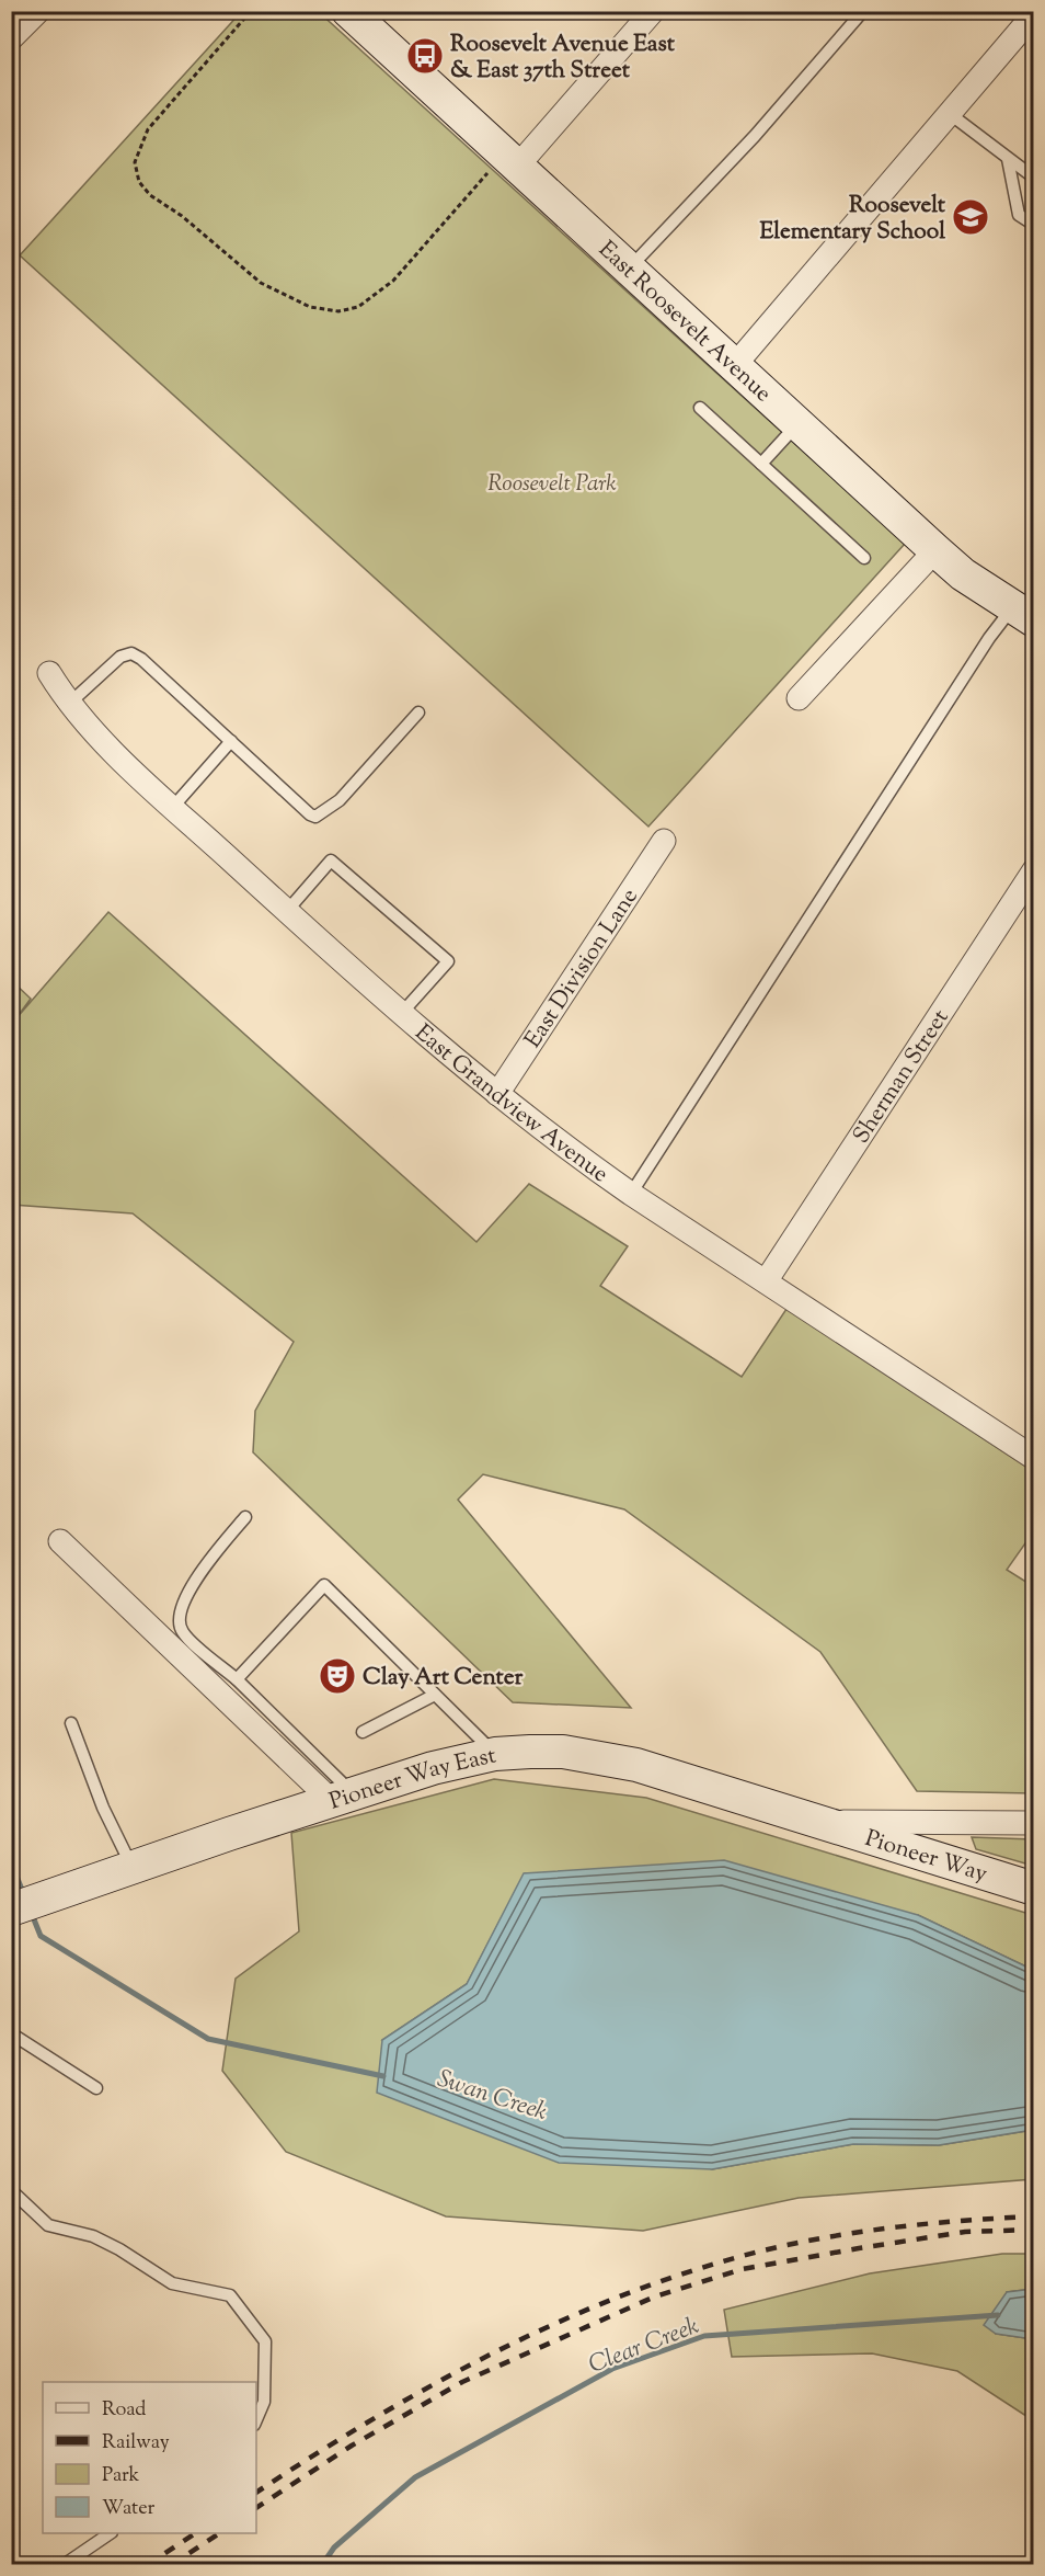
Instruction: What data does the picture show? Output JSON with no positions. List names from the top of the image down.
{
  "streets": {
    "main road": ["East Roosevelt Avenue", "Pioneer Way East", "Pioneer Way"],
    "street": ["East Division Lane", "Sherman Street", "East Grandview Avenue"]
  },
  "crossings": [
    ["East Division Lane", "East Grandview Avenue"],
    ["Sherman Street", "East Grandview Avenue"],
    ["Pioneer Way East", "Pioneer Way"]
  ],
  "water": ["Swan Creek", "Clear Creek"],
  "parks": ["Roosevelt Park"],
  "places": {
    "bus stop": ["Roosevelt Avenue East & East 37th Street"],
    "school or university": ["Roosevelt Elementary School"],
    "theatre": ["Clay Art Center"]
  },
  "legend": [
    "Road",
    "Railway",
    "Park",
    "Water"
  ]
}
